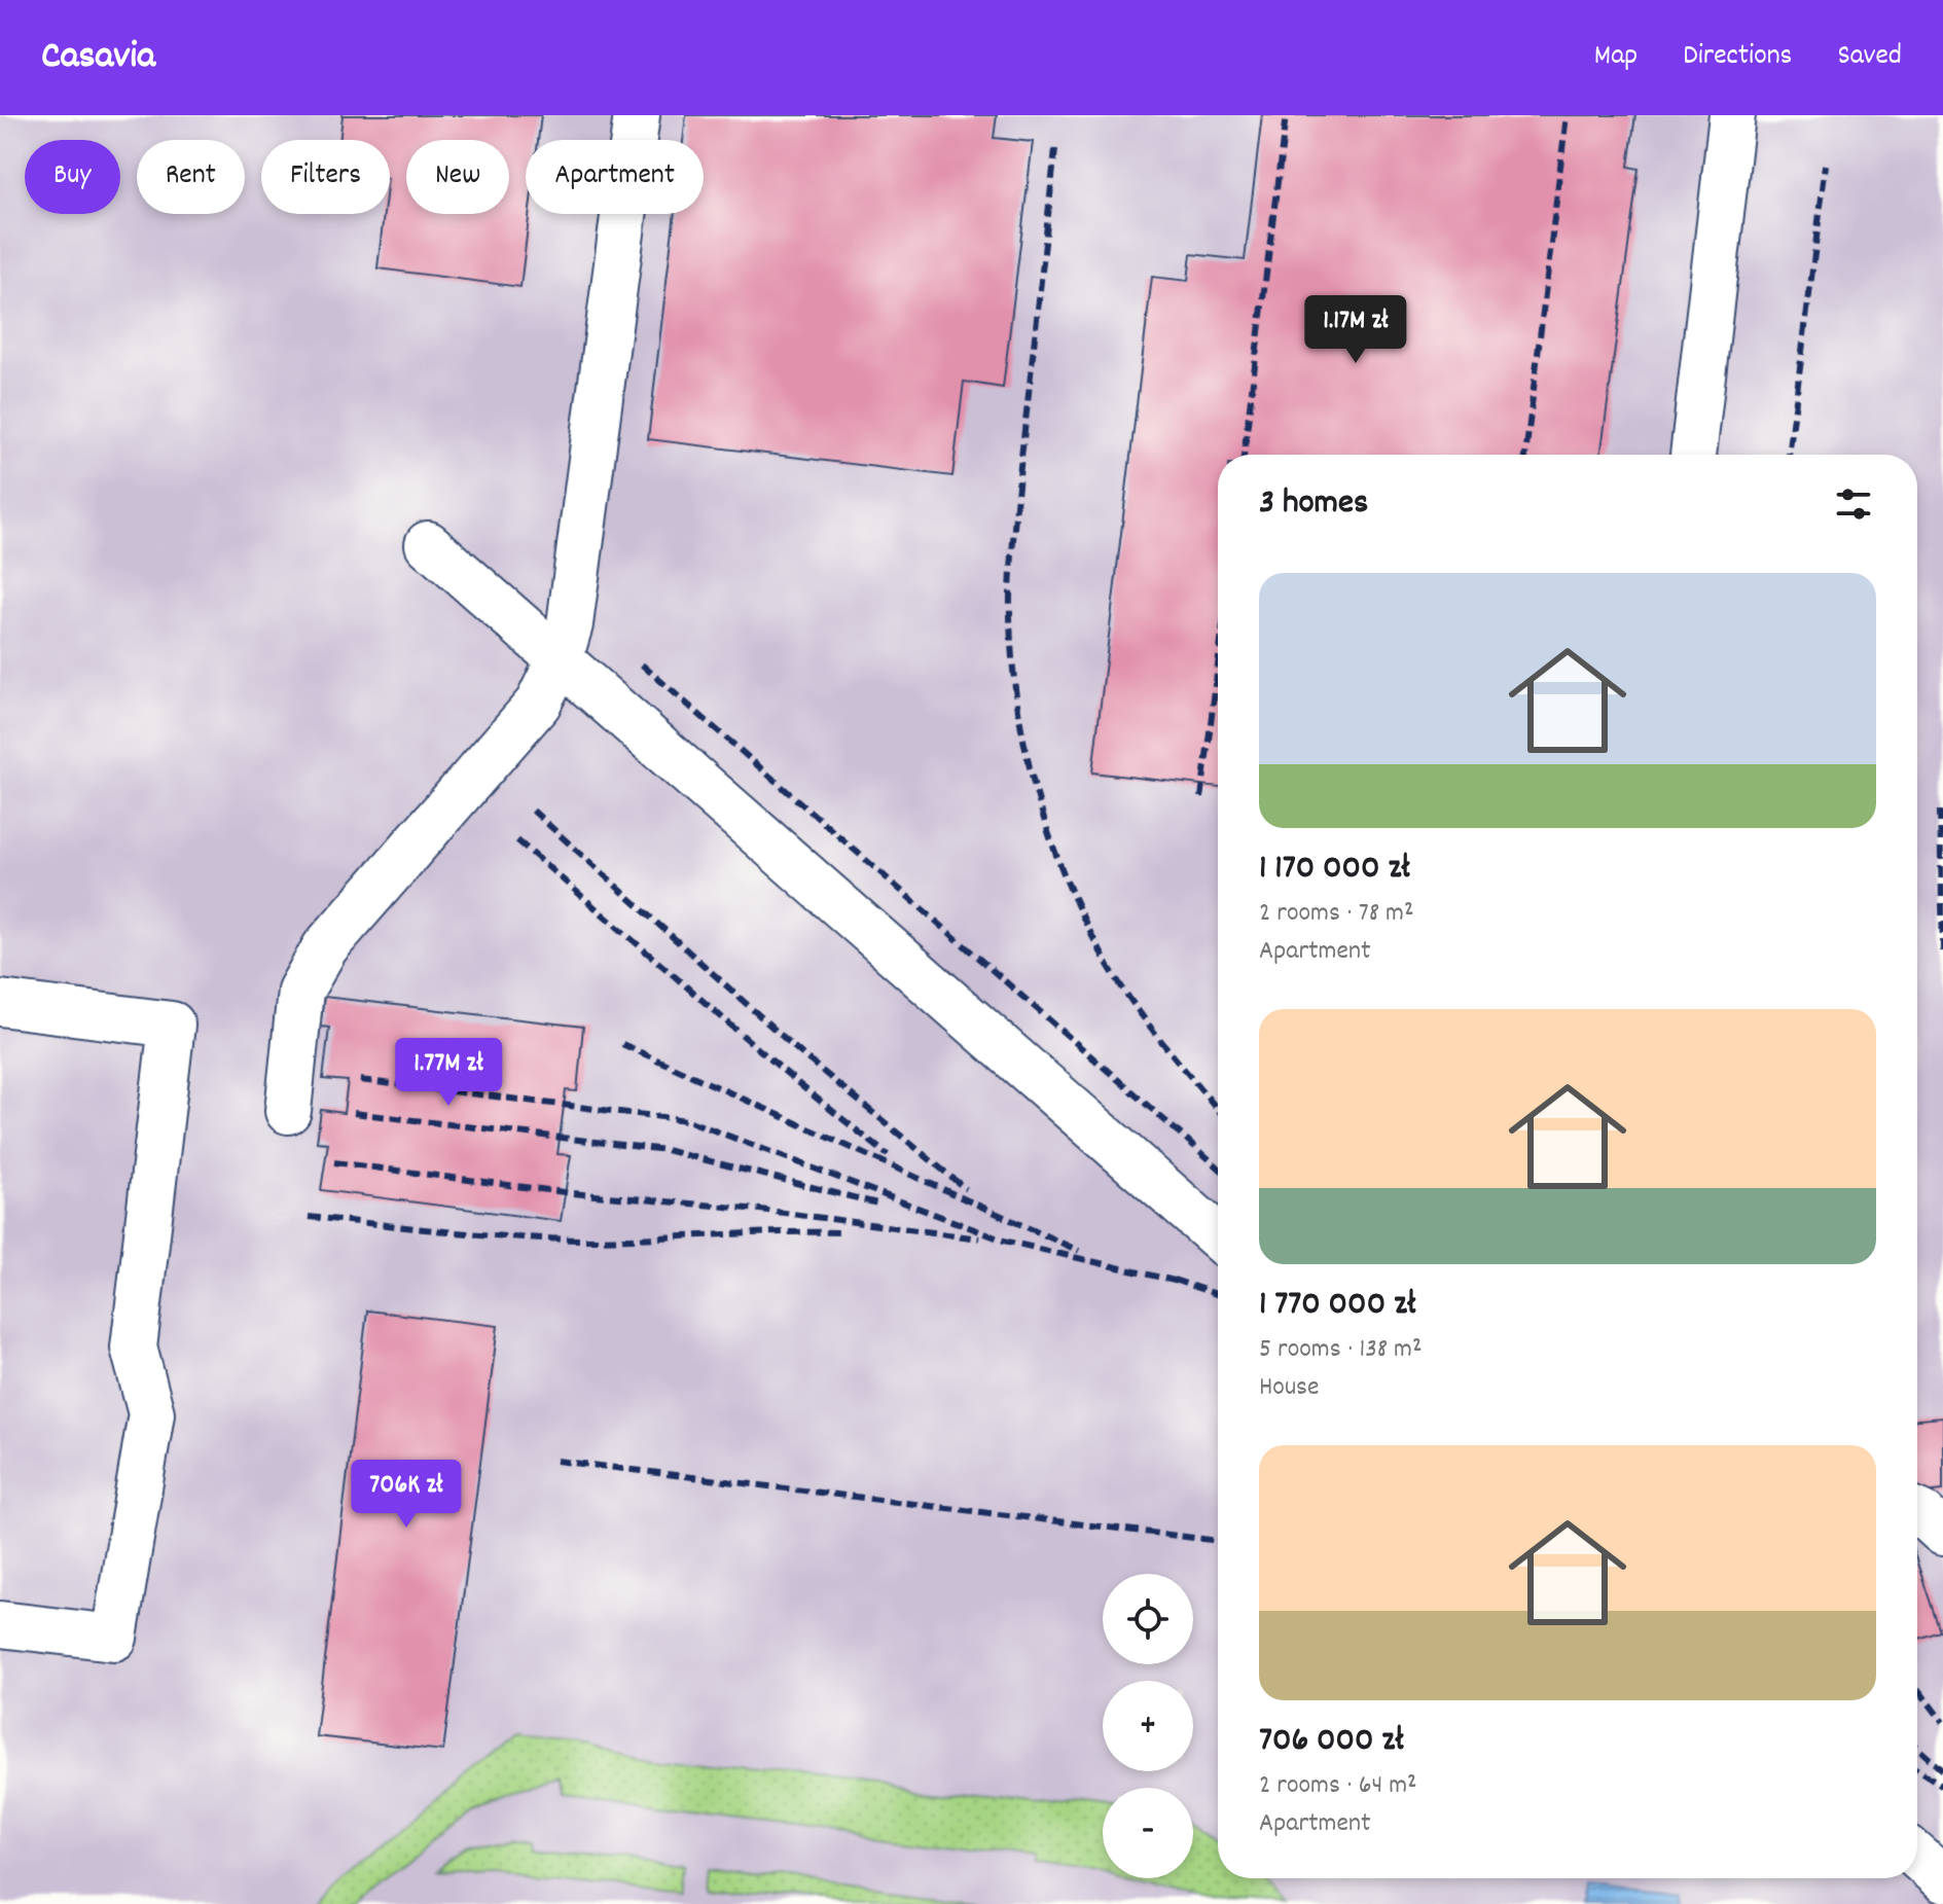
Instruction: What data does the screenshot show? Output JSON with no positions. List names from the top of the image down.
{
  "page": {
    "header": "Casavia",
    "nav": ["Map", "Directions", "Saved"],
    "chip": [
      "Buy",
      "Rent",
      "Filters",
      "New",
      "Apartment"
    ],
    "price": ["1.17M zł", "1.77M zł", "706K zł"],
    "heading": "3 homes",
    "list": [
      {
        "name": "1 170 000 zł",
        "note": "2 rooms · 78 m² · Apartment"
      },
      {
        "name": "1 770 000 zł",
        "note": "5 rooms · 138 m² · House"
      },
      {
        "name": "706 000 zł",
        "note": "2 rooms · 64 m² · Apartment"
      }
    ],
    "map_buttons": ["+", "−"]
  }
}
